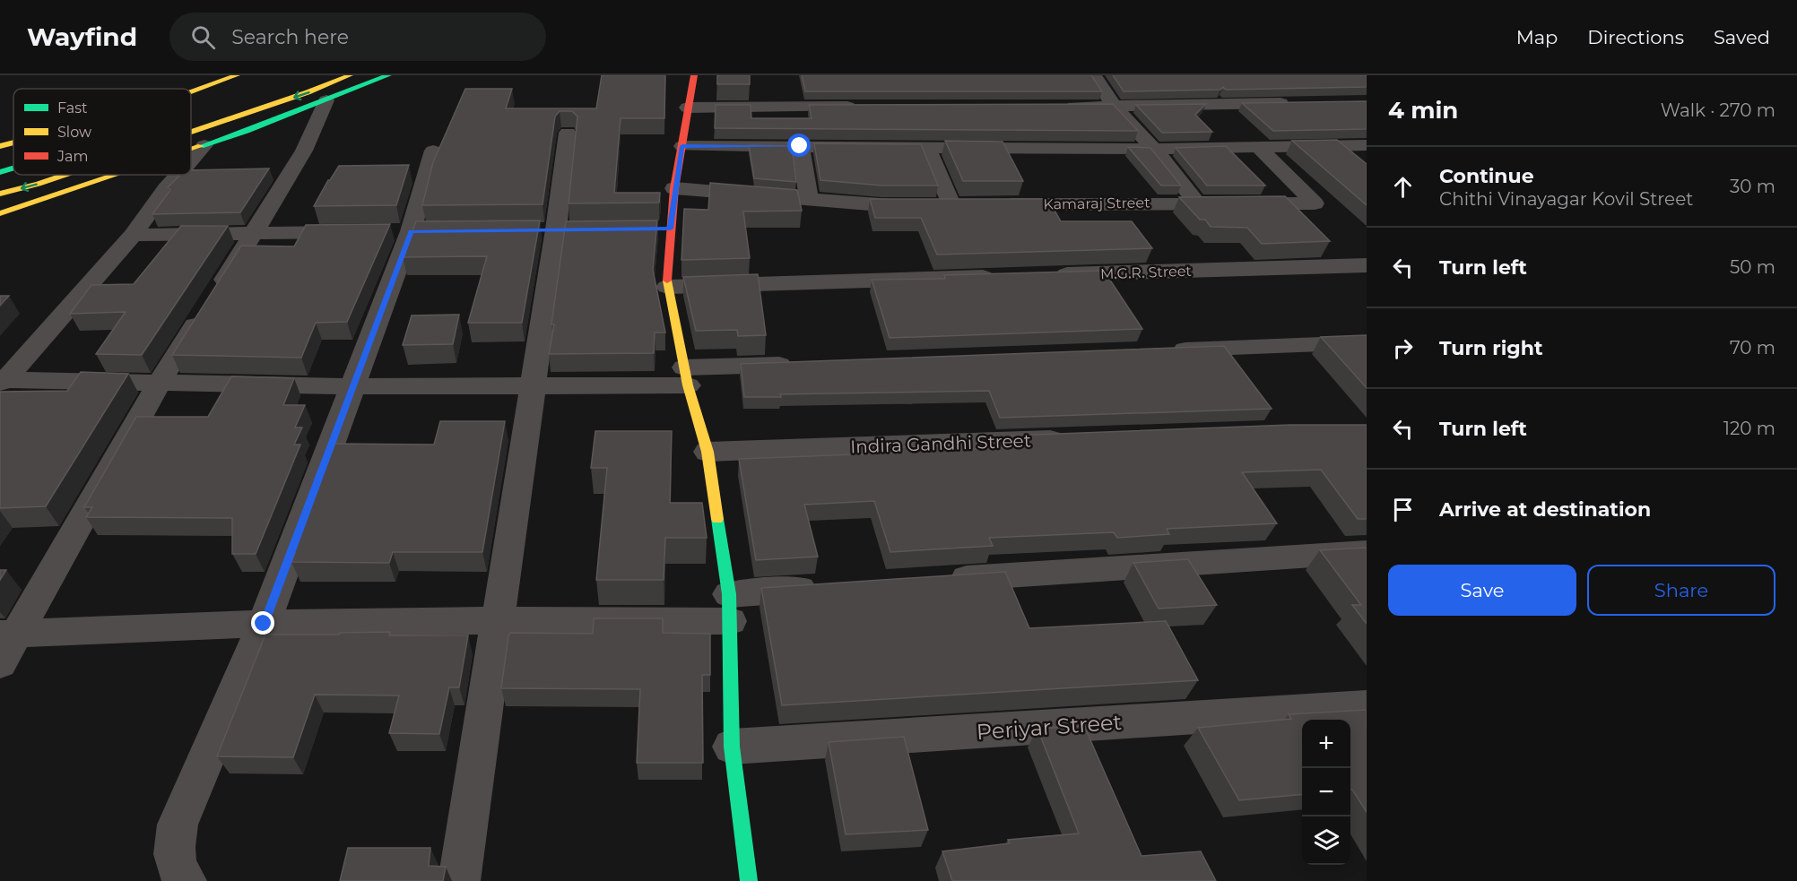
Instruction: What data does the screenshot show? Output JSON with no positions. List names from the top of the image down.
{
  "streets": {
    "street": [
      "Kamaraj Street",
      "M.G.R. Street",
      "Indira Gandhi Street",
      "Periyar Street"
    ]
  },
  "legend": ["Fast", "Slow", "Jam"],
  "page": {
    "header": "Wayfind",
    "search": "Search here",
    "nav": ["Map", "Directions", "Saved"],
    "heading": ["4 min", "Walk · 270 m"],
    "list": [
      ["Continue", "Chithi Vinayagar Kovil Street", "30 m"],
      ["Turn left", "50 m"],
      ["Turn right", "70 m"],
      ["Turn left", "120 m"],
      "Arrive at destination"
    ],
    "buttons": ["Save", "Share"],
    "map_buttons": ["+", "−"]
  }
}
